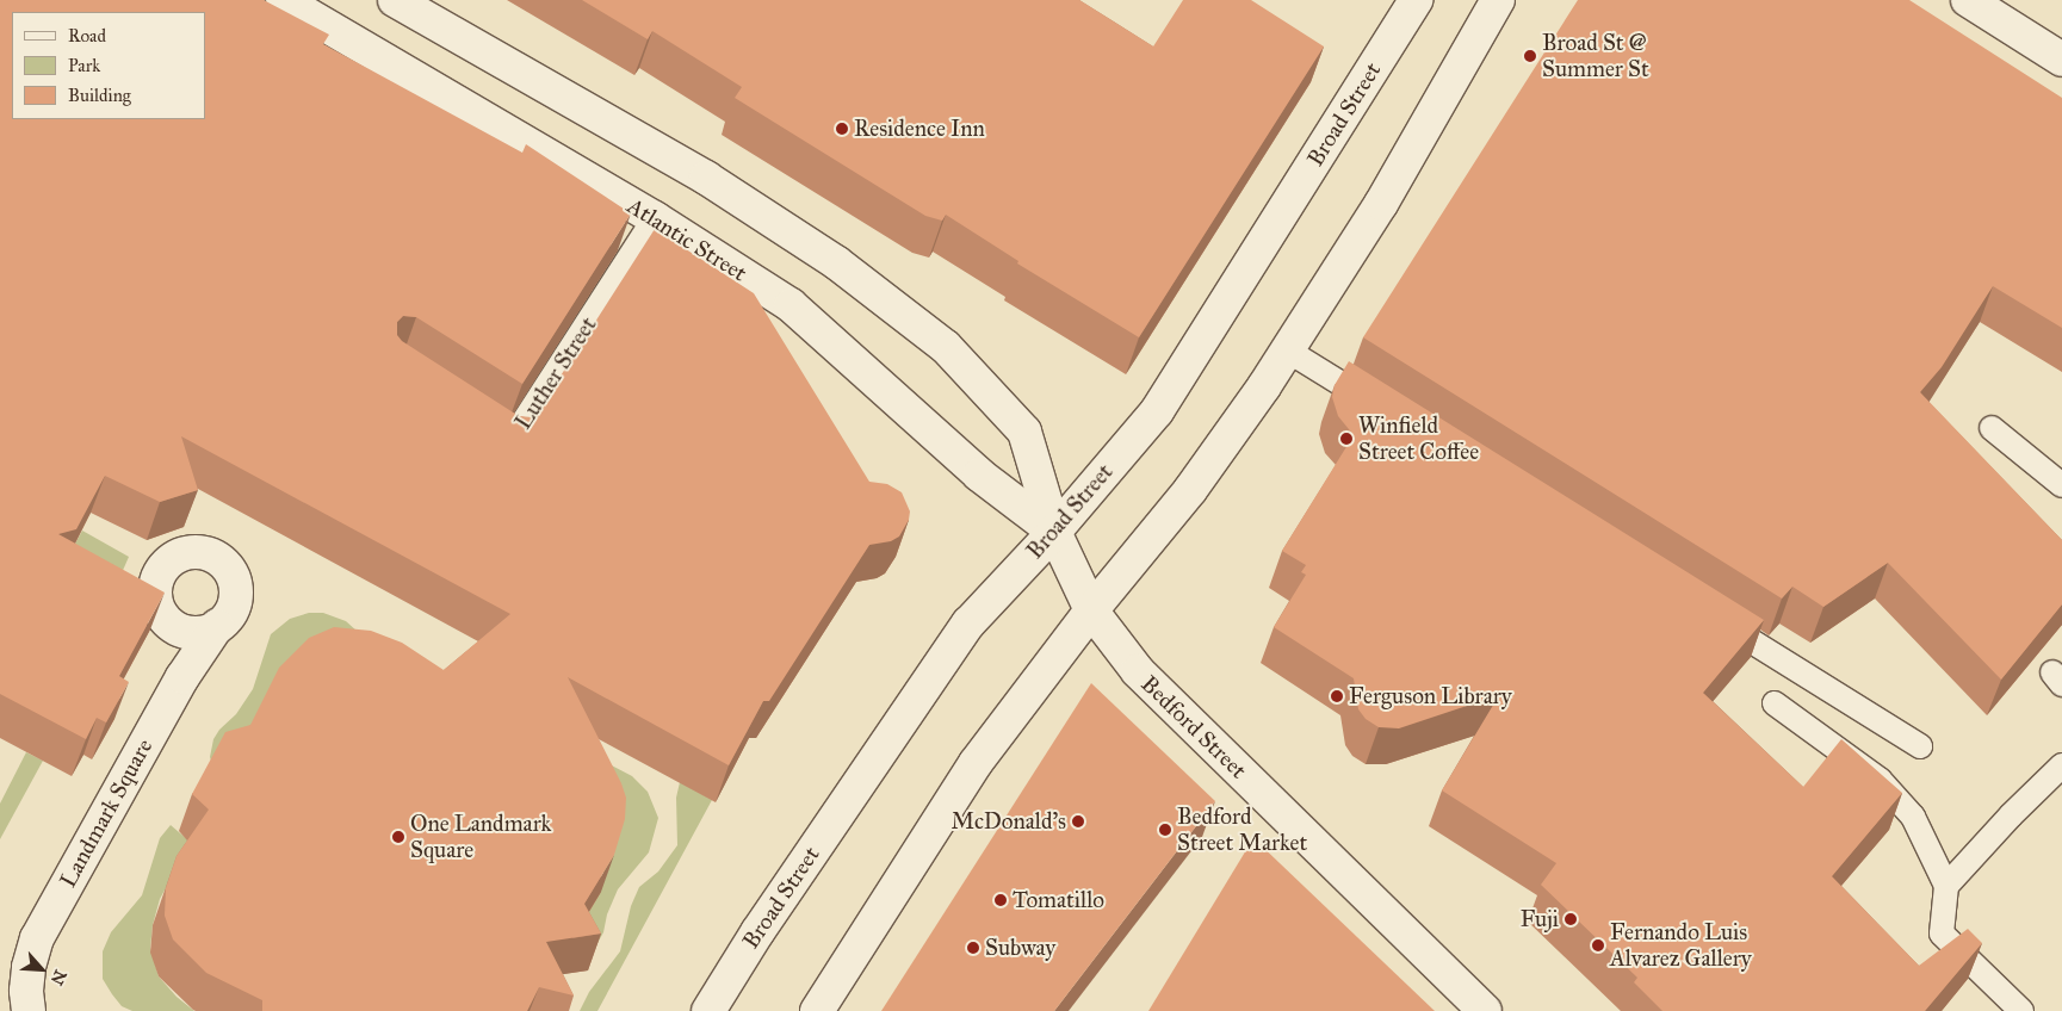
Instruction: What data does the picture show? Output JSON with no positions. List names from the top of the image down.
{
  "streets": {
    "main road": [
      "Broad Street",
      "Atlantic Street",
      "Bedford Street",
      "Landmark Square"
    ],
    "lane": ["Luther Street"]
  },
  "crossings": [
    ["Broad Street", "Atlantic Street"],
    ["Atlantic Street", "Luther Street"],
    ["Atlantic Street", "Bedford Street"]
  ],
  "places": [
    "Broad St @ Summer St",
    "Residence Inn",
    "Winfield Street Coffee",
    "Ferguson Library",
    "McDonald's",
    "Bedford Street Market",
    "One Landmark Square",
    "Tomatillo",
    "Fuji",
    "Fernando Luis Alvarez Gallery",
    "Subway"
  ],
  "legend": ["Road", "Park", "Building"],
  "north": "bottom right"
}
